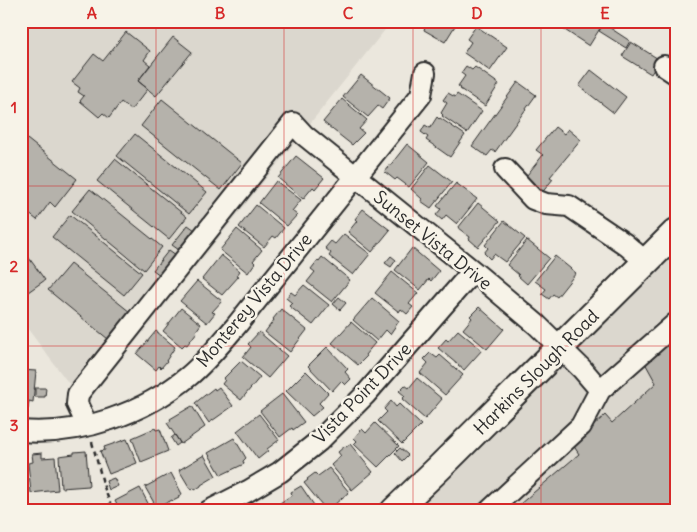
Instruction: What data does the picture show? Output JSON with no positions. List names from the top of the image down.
{
  "streets": {
    "main road": ["Harkins Slough Road"],
    "street": ["Sunset Vista Drive", "Monterey Vista Drive", "Vista Point Drive"]
  },
  "crossings": [
    ["Sunset Vista Drive", "Monterey Vista Drive"],
    ["Sunset Vista Drive", "Harkins Slough Road"],
    ["Sunset Vista Drive", "Vista Point Drive"]
  ],
  "grid": {
    "columns": [
      "A",
      "B",
      "C",
      "D",
      "E"
    ],
    "rows": ["1", "2", "3"]
  }
}
